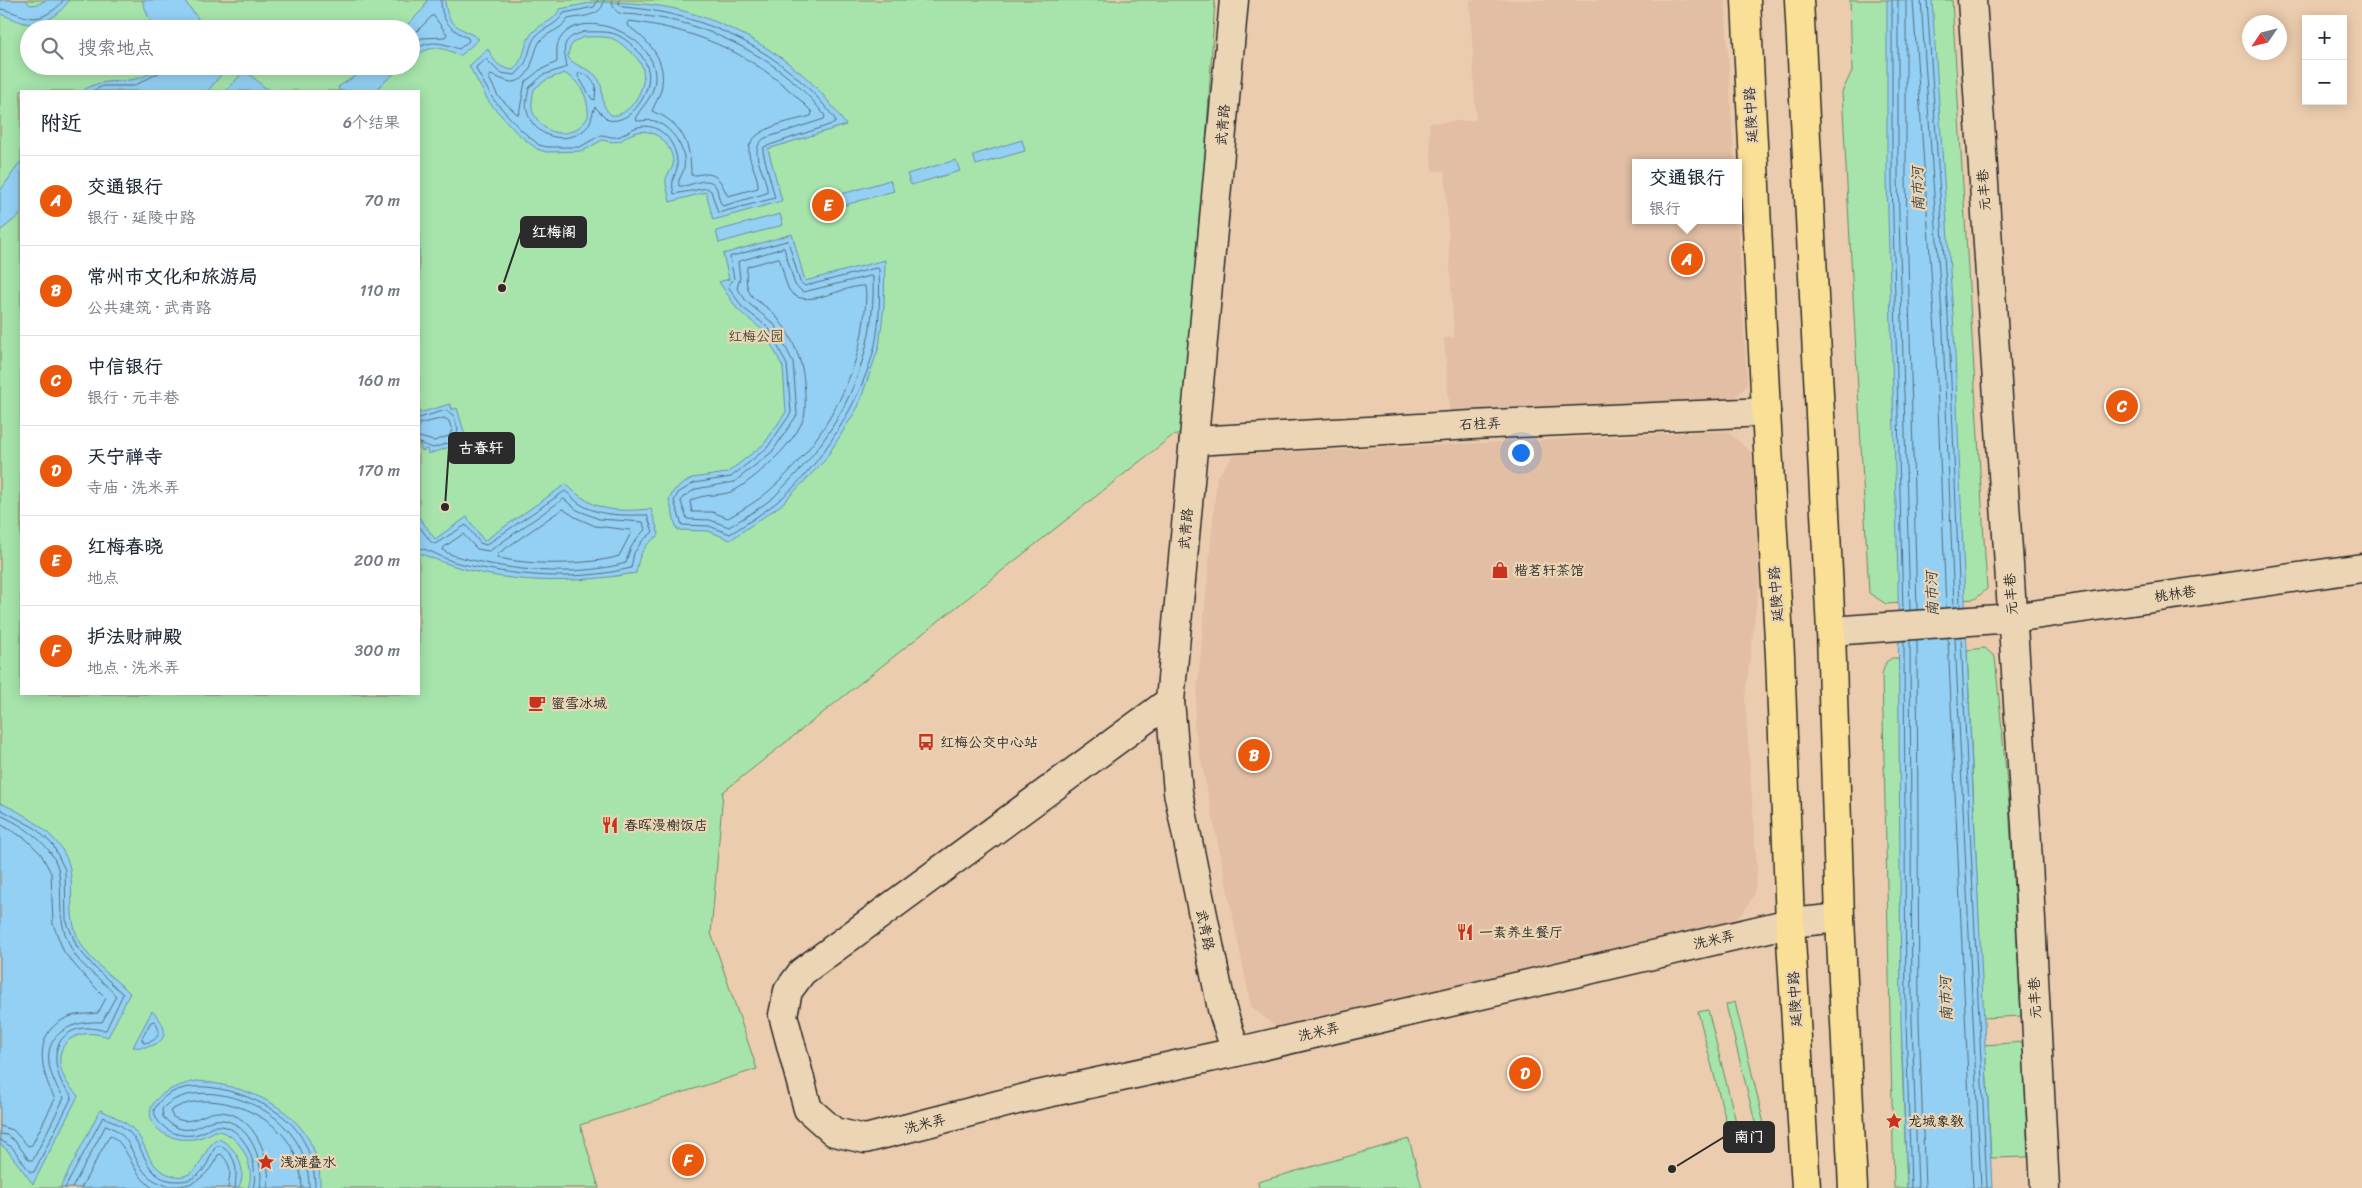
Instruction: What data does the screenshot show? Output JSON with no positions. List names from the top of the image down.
{
  "streets": {
    "main road": ["延陵中路"],
    "street": [
      "武青路",
      "元丰巷",
      "石柱弄",
      "桃林巷",
      "洗米弄"
    ]
  },
  "crossings": [
    ["延陵中路", "石柱弄"],
    ["延陵中路", "洗米弄"],
    ["武青路", "石柱弄"],
    ["武青路", "洗米弄"],
    ["元丰巷", "桃林巷"]
  ],
  "water": ["南市河"],
  "parks": ["红梅公园"],
  "places": {
    "other": ["红梅阁", "古春轩", "南门"],
    "shop": ["楷茗轩茶馆"],
    "cafe": ["蜜雪冰城"],
    "bus stop": ["红梅公交中心站"],
    "restaurant": ["春晖漫榭饭店", "一素养生餐厅"],
    "place": ["龙城象教", "浅滩叠水"]
  },
  "north": "bottom left",
  "page": {
    "map_buttons": ["+", "−"],
    "search": "搜索地点",
    "heading": ["附近", "6个结果"],
    "list": [
      {
        "mark": "A",
        "name": "交通银行",
        "note": "银行 · 延陵中路",
        "value": "70 m"
      },
      {
        "mark": "B",
        "name": "常州市文化和旅游局",
        "note": "公共建筑 · 武青路",
        "value": "110 m"
      },
      {
        "mark": "C",
        "name": "中信银行",
        "note": "银行 · 元丰巷",
        "value": "160 m"
      },
      {
        "mark": "D",
        "name": "天宁禅寺",
        "note": "寺庙 · 洗米弄",
        "value": "170 m"
      },
      {
        "mark": "E",
        "name": "红梅春晓",
        "note": "地点",
        "value": "200 m"
      },
      {
        "mark": "F",
        "name": "护法财神殿",
        "note": "地点 · 洗米弄",
        "value": "300 m"
      }
    ],
    "popup": ["交通银行", "银行"],
    "pins": [
      "E",
      "A",
      "C",
      "B",
      "D",
      "F"
    ]
  }
}
